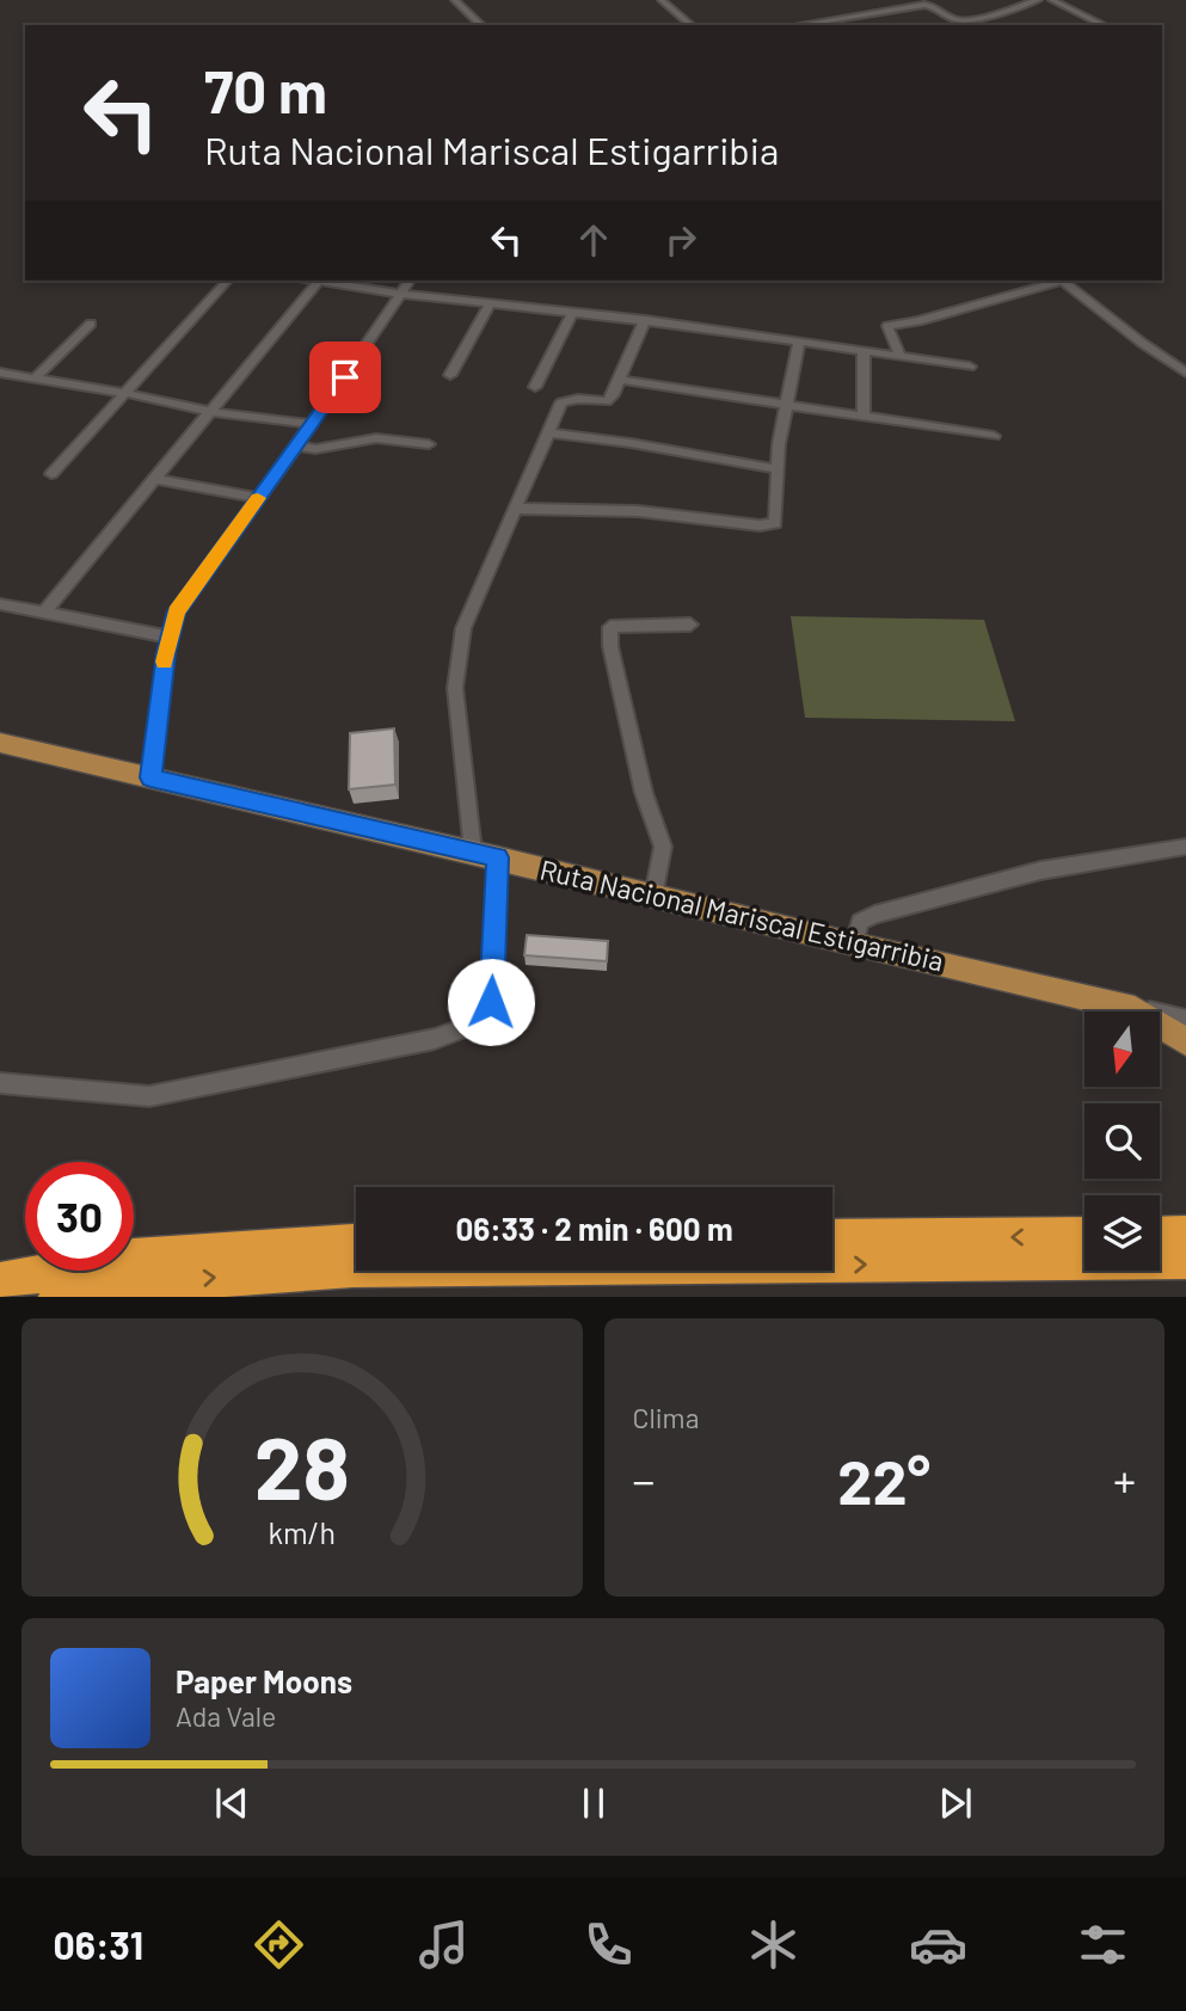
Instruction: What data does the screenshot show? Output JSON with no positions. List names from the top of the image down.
{
  "streets": {
    "main road": ["Ruta Nacional Mariscal Estigarribia"]
  },
  "north": "bottom",
  "page": {
    "turn": ["70 m", "Ruta Nacional Mariscal Estigarribia"],
    "limit": "30",
    "trip": "06:33 · 2 min · 600 m",
    "tile": "Clima",
    "heat": ["−", "22°", "+"],
    "song": ["Paper Moons", "Ada Vale"],
    "tabs": "06:31",
    "gauge": ["28", "km/h"]
  }
}
